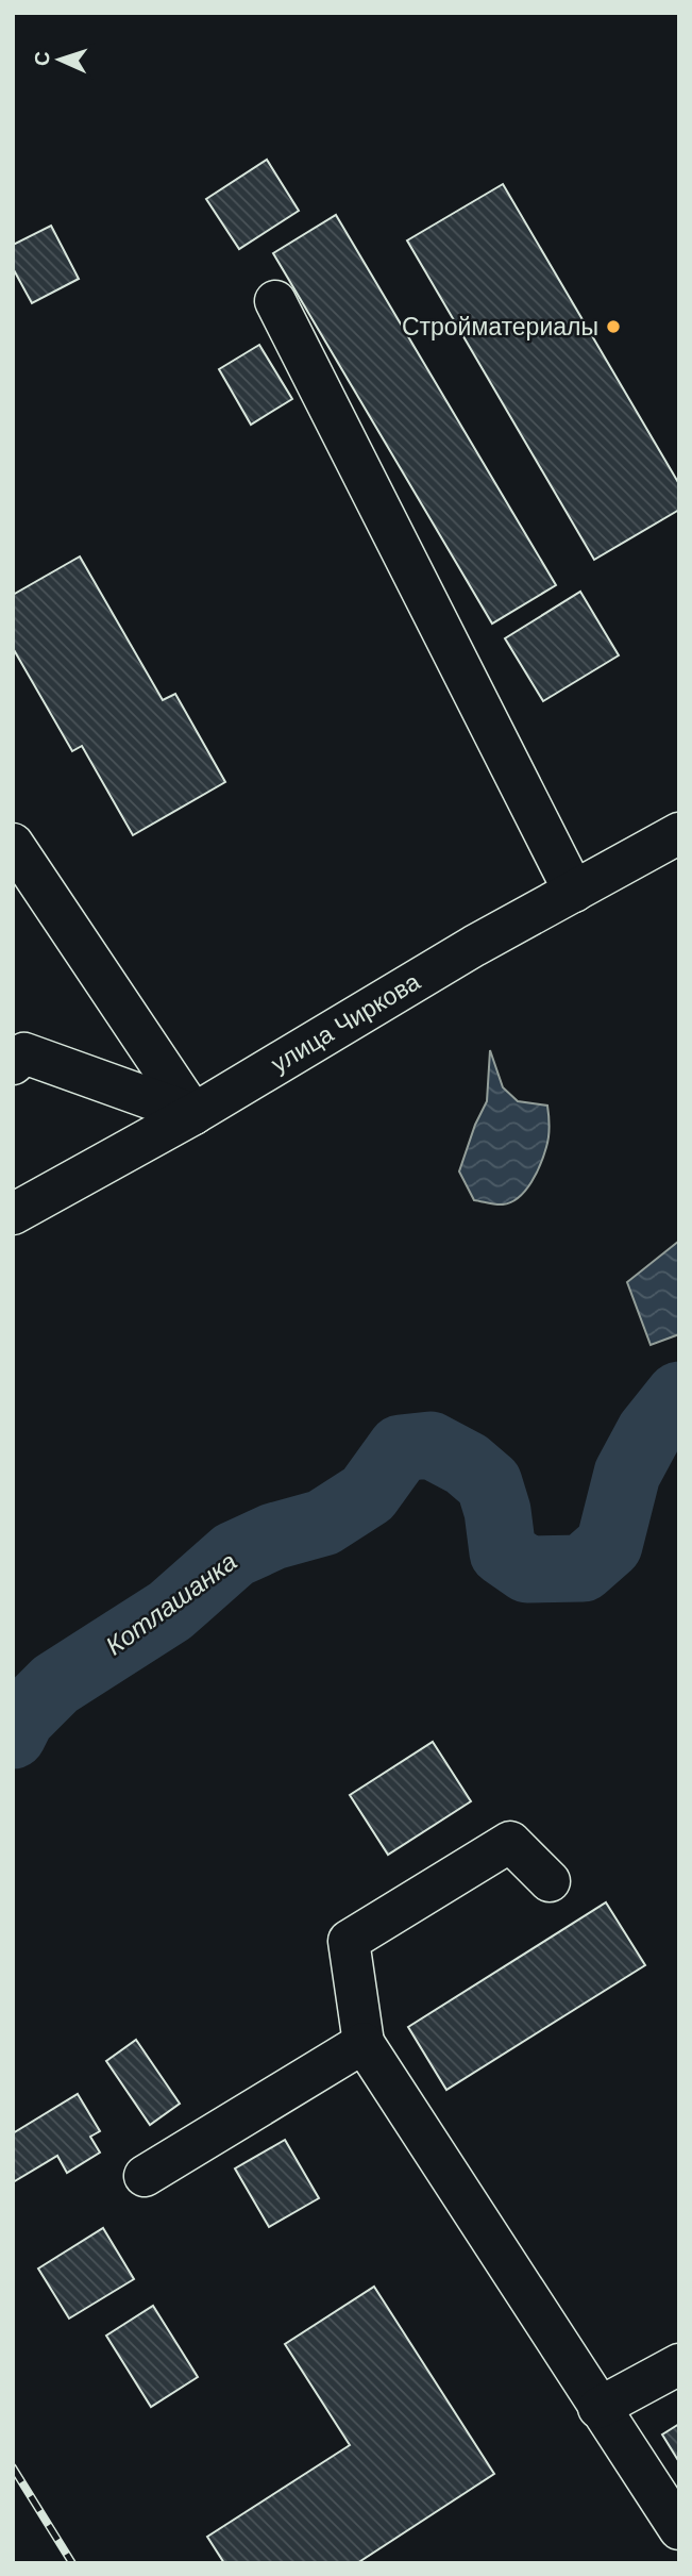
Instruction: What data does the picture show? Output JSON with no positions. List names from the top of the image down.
{
  "streets": {
    "main road": ["улица Чиркова"]
  },
  "water": ["Котлашанка"],
  "places": ["Стройматериалы"],
  "north": "left"
}
